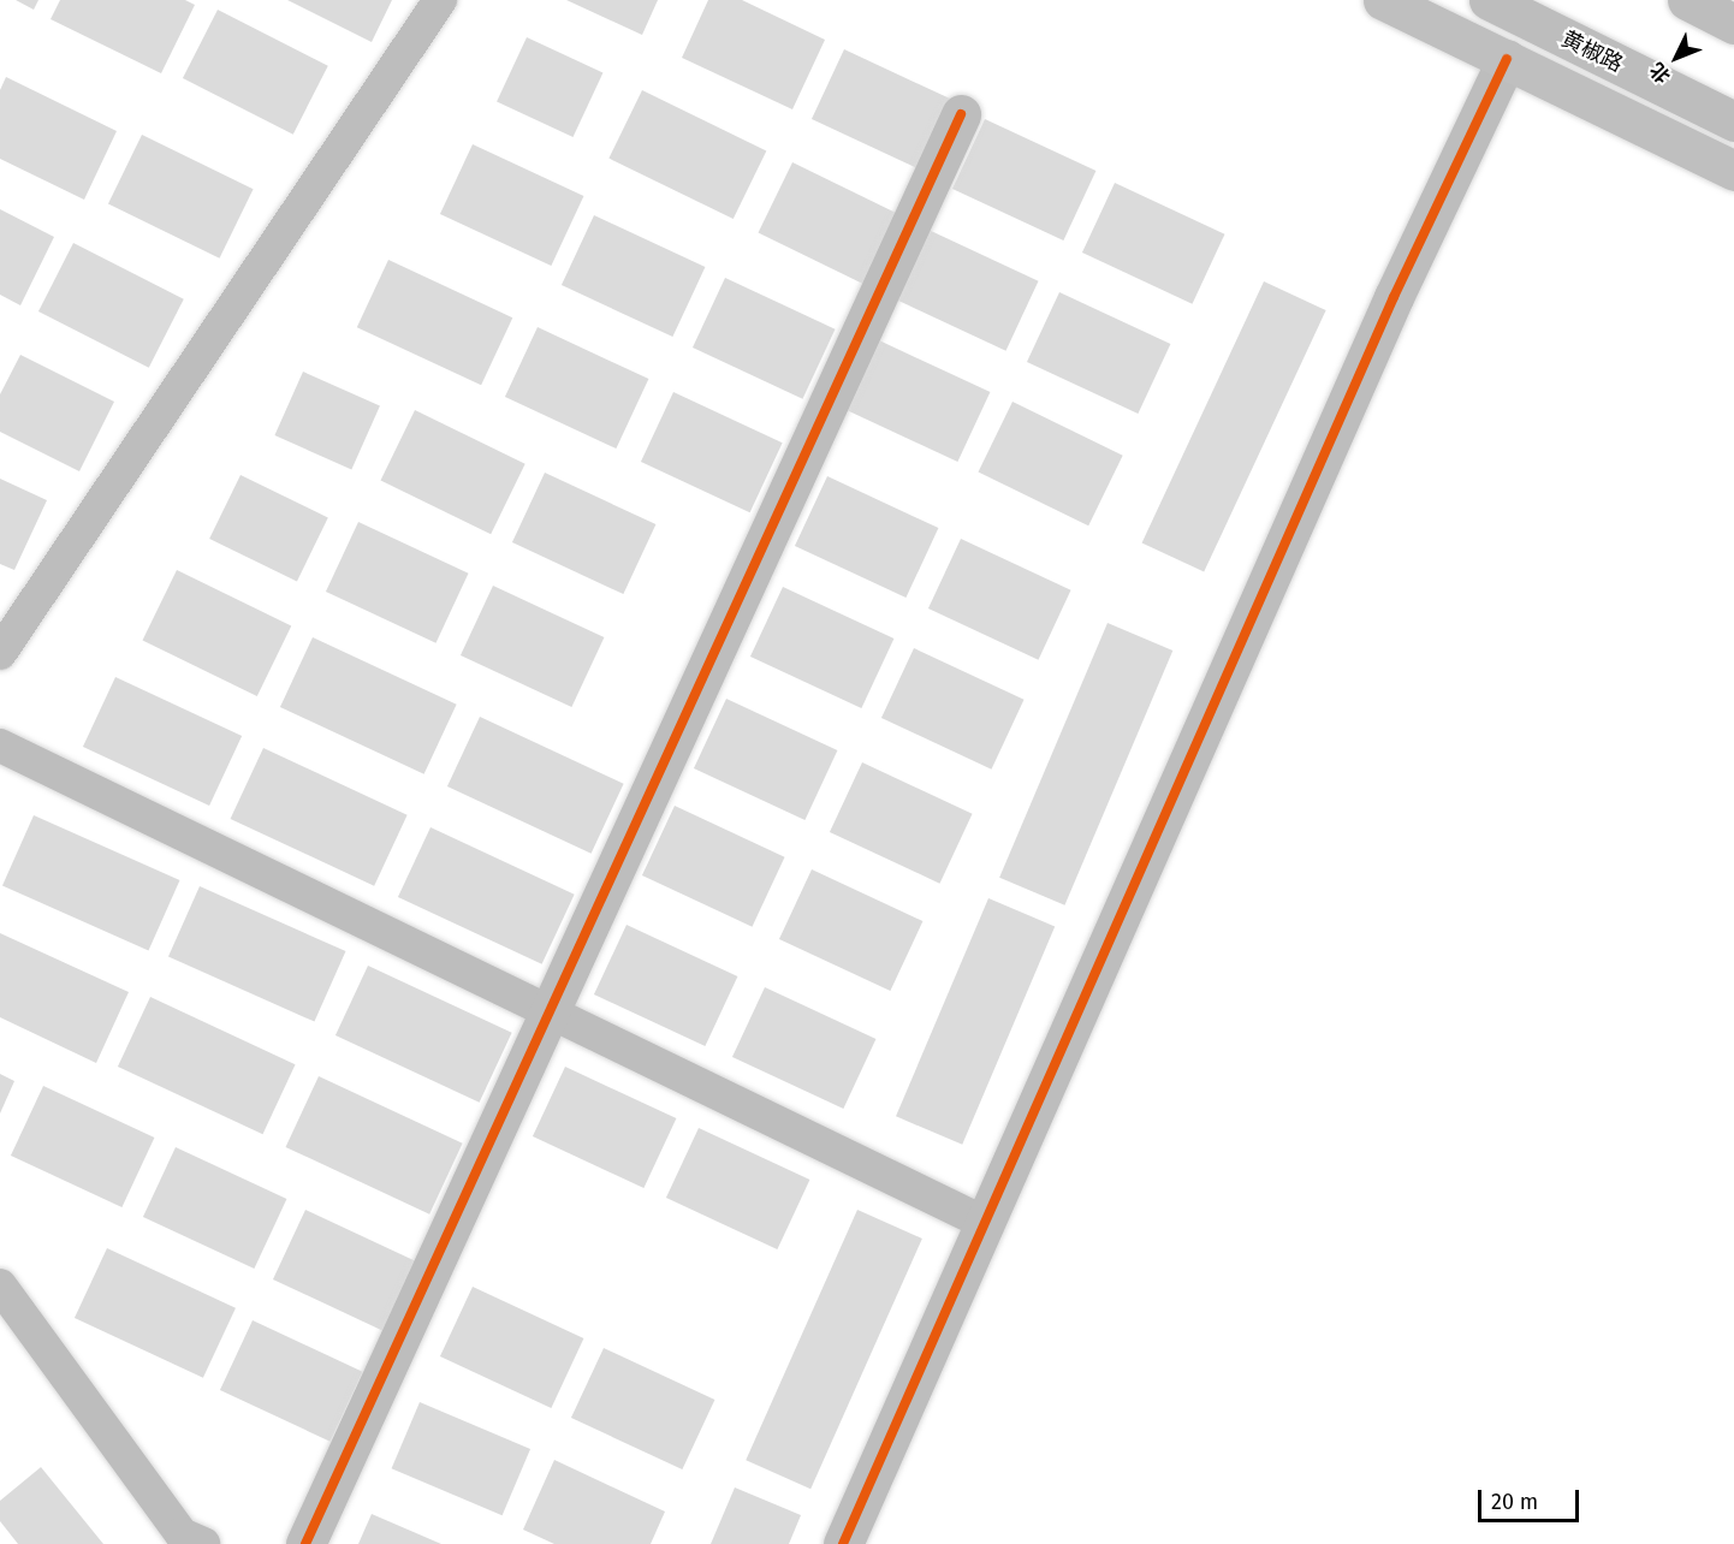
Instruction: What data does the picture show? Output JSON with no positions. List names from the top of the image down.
{
  "streets": {
    "street": ["黄椒路"]
  },
  "scale_bar": "20 m",
  "north": "bottom left"
}
